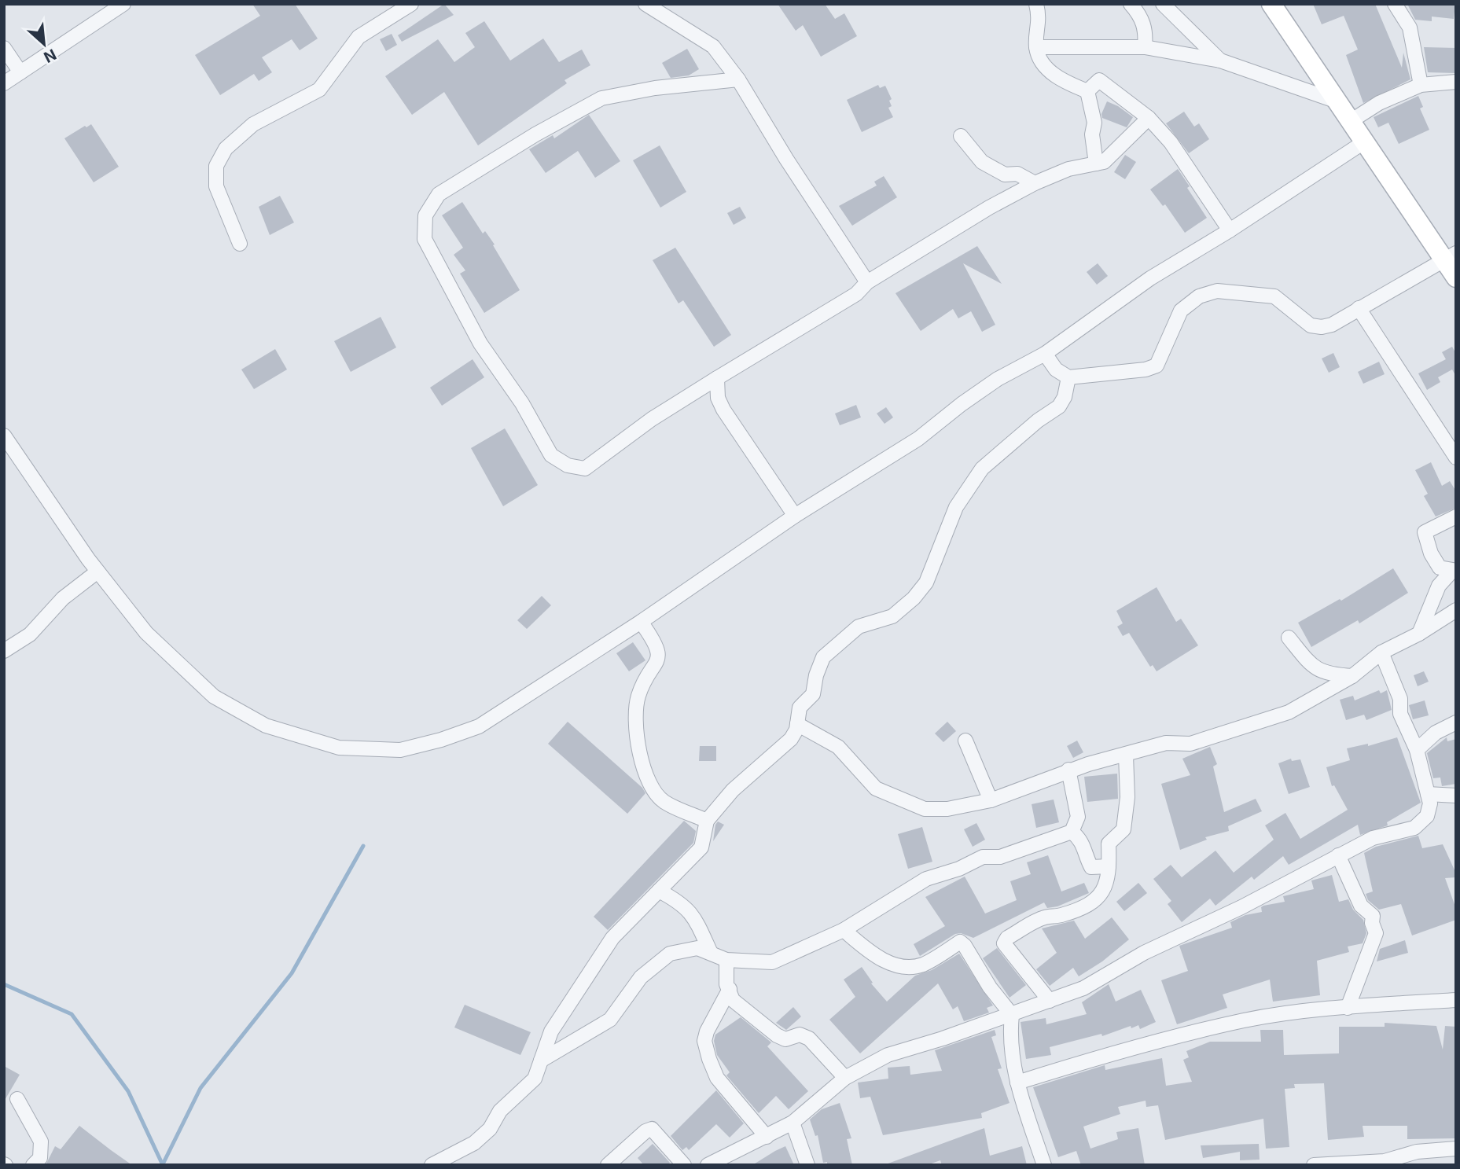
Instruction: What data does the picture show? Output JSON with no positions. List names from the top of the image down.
{
  "north": "bottom right"
}
